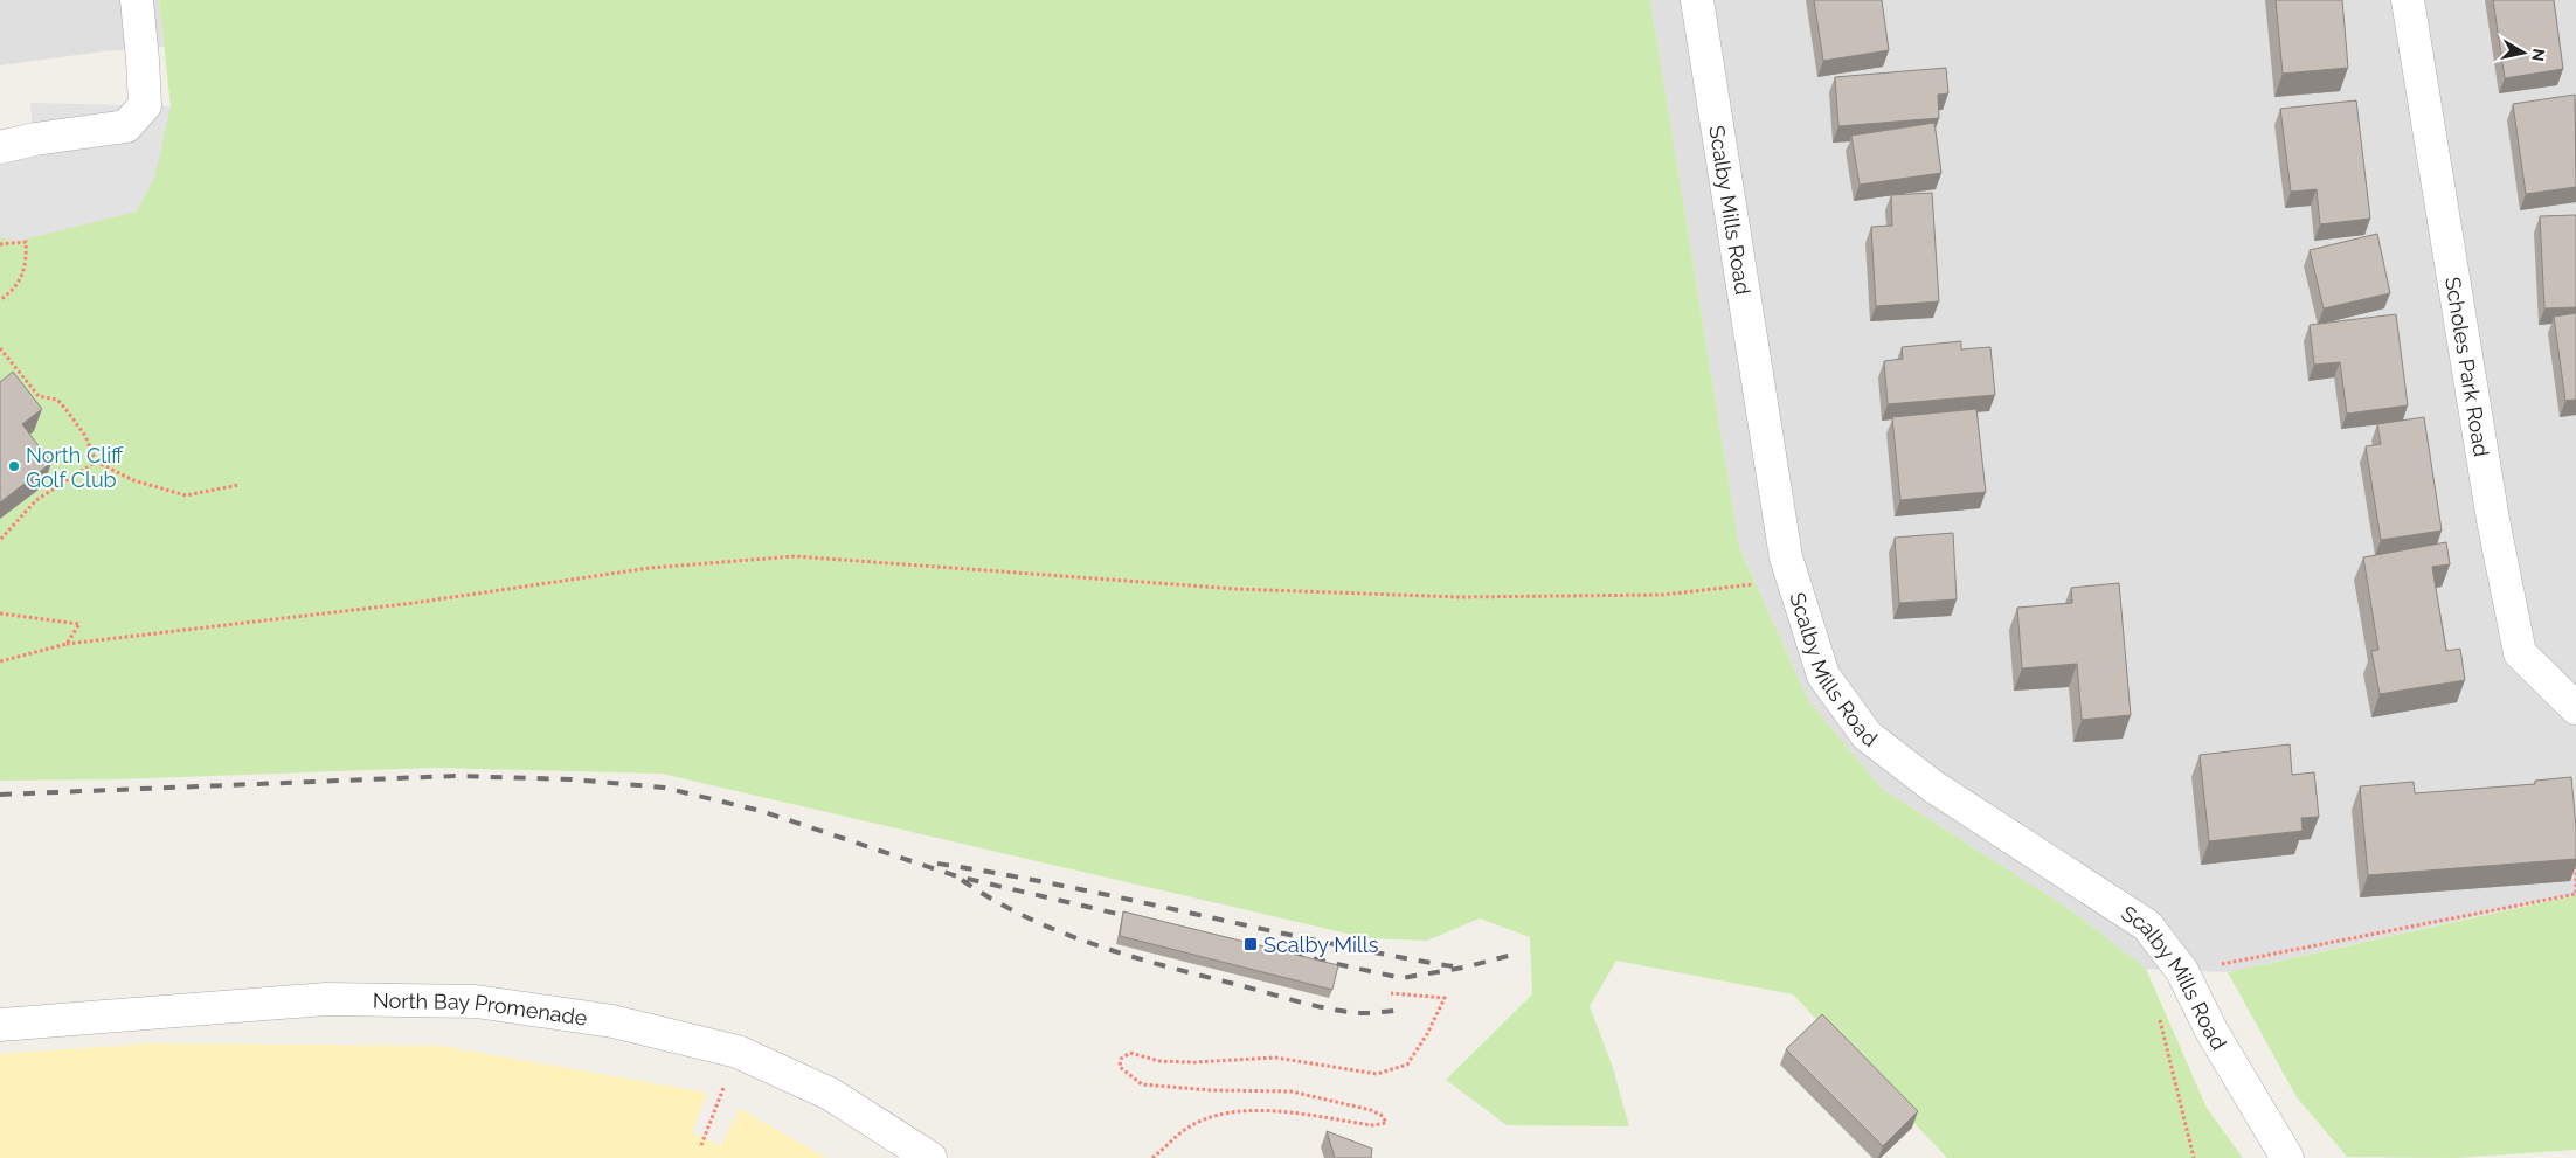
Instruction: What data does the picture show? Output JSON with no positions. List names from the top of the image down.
{
  "streets": {
    "street": ["Scalby Mills Road", "Scholes Park Road", "North Bay Promenade"]
  },
  "places": {
    "other": ["North Cliff Golf Club"],
    "transit": ["Scalby Mills"]
  },
  "north": "right"
}
